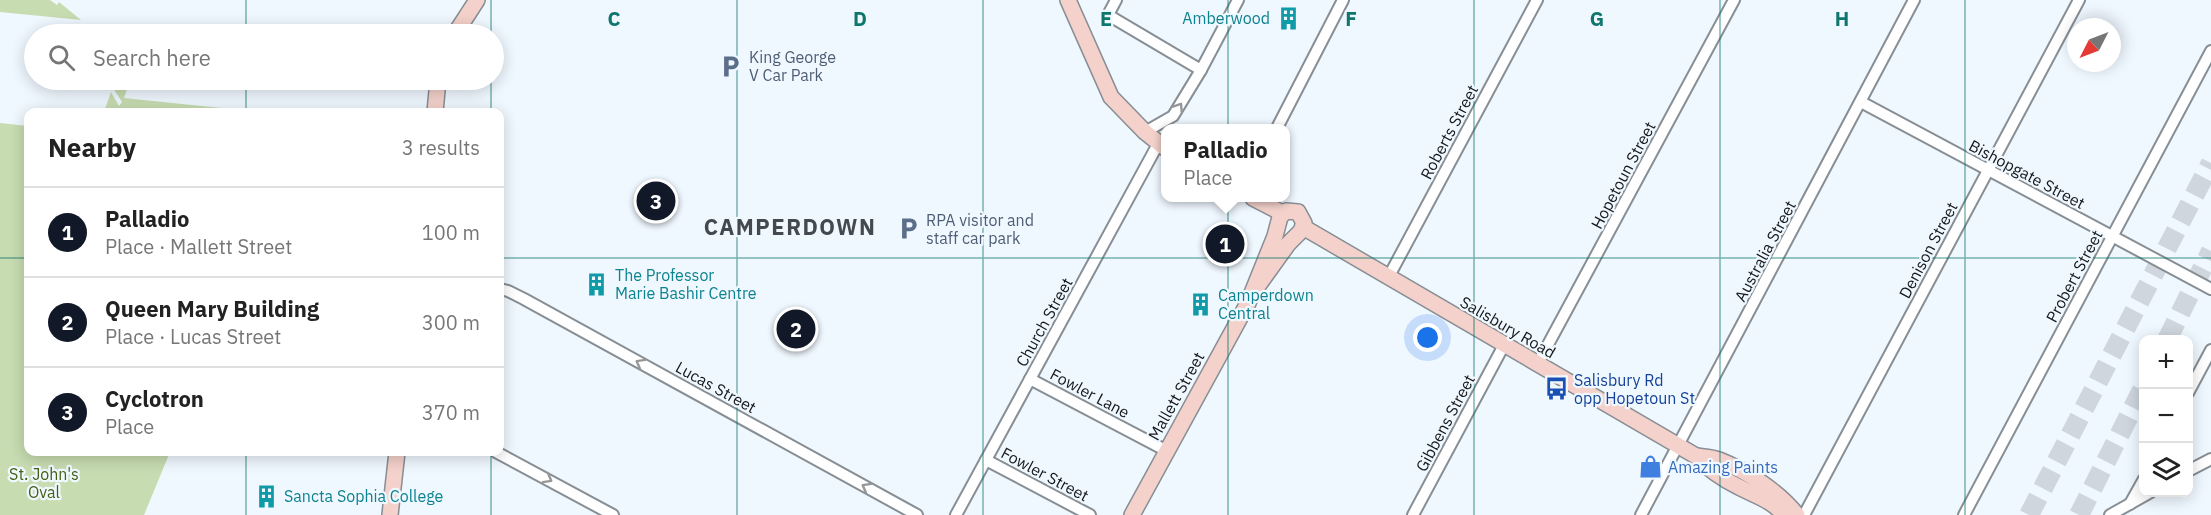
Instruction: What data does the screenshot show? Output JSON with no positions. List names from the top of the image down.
{
  "streets": {
    "main road": ["Salisbury Road", "Mallett Street"],
    "street": [
      "Roberts Street",
      "Bishopgate Street",
      "Hopetoun Street",
      "Denison Street",
      "Australia Street",
      "Probert Street",
      "Church Street",
      "Lucas Street",
      "Fowler Lane",
      "Gibbens Street",
      "Fowler Street"
    ]
  },
  "crossings": [
    ["Roberts Street", "Salisbury Road"],
    ["Bishopgate Street", "Denison Street"],
    ["Bishopgate Street", "Australia Street"],
    ["Bishopgate Street", "Probert Street"],
    ["Hopetoun Street", "Salisbury Road"],
    ["Australia Street", "Salisbury Road"],
    ["Church Street", "Fowler Lane"],
    ["Church Street", "Fowler Street"],
    ["Salisbury Road", "Mallett Street"],
    ["Salisbury Road", "Gibbens Street"],
    ["Fowler Lane", "Mallett Street"]
  ],
  "one_way": ["Lucas Street"],
  "districts": ["CAMPERDOWN"],
  "parks": ["St. John's Oval"],
  "places": {
    "building": [
      "Amberwood",
      "The Professor Marie Bashir Centre",
      "Camperdown Central",
      "Sancta Sophia College"
    ],
    "parking": ["King George V Car Park", "RPA visitor and staff car park"],
    "bus stop": ["Salisbury Rd opp Hopetoun St"],
    "shop": ["Amazing Paints"]
  },
  "north": "bottom left",
  "page": {
    "search": "Search here",
    "heading": ["Nearby", "3 results"],
    "popup": ["Palladio", "Place"],
    "pins": ["3", "1", "2"],
    "list": [
      {
        "mark": "1",
        "name": "Palladio",
        "note": "Place · Mallett Street",
        "value": "100 m"
      },
      {
        "mark": "2",
        "name": "Queen Mary Building",
        "note": "Place · Lucas Street",
        "value": "300 m"
      },
      {
        "mark": "3",
        "name": "Cyclotron",
        "note": "Place",
        "value": "370 m"
      }
    ],
    "map_buttons": ["+", "−"]
  },
  "grid": {
    "columns": [
      "C",
      "D",
      "E",
      "F",
      "G",
      "H"
    ]
  }
}
